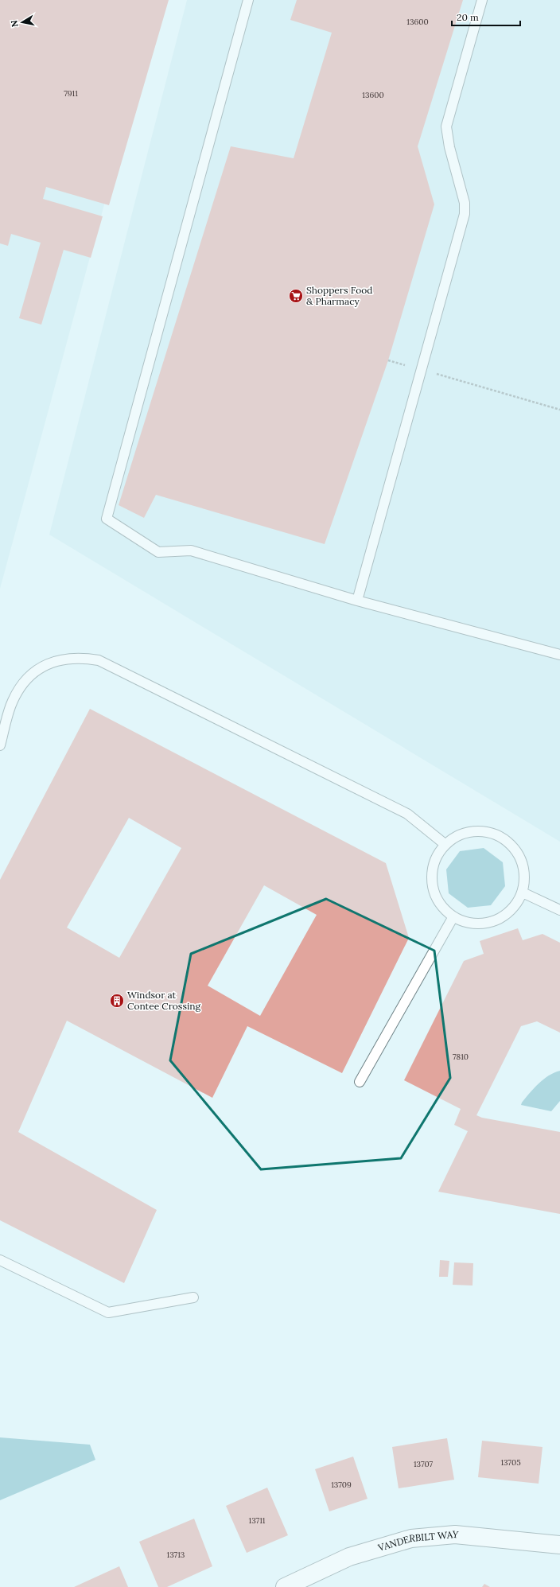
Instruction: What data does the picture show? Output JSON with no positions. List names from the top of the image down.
{
  "streets": {
    "street": ["VANDERBILT WAY"]
  },
  "places": {
    "supermarket": ["Shoppers Food & Pharmacy"],
    "building": ["Windsor at Contee Crossing"]
  },
  "house_numbers": [
    "13600",
    "7911",
    "13600",
    "7810",
    "13705",
    "13707",
    "13709",
    "13711",
    "13713"
  ],
  "scale_bar": "20 m",
  "north": "left"
}
